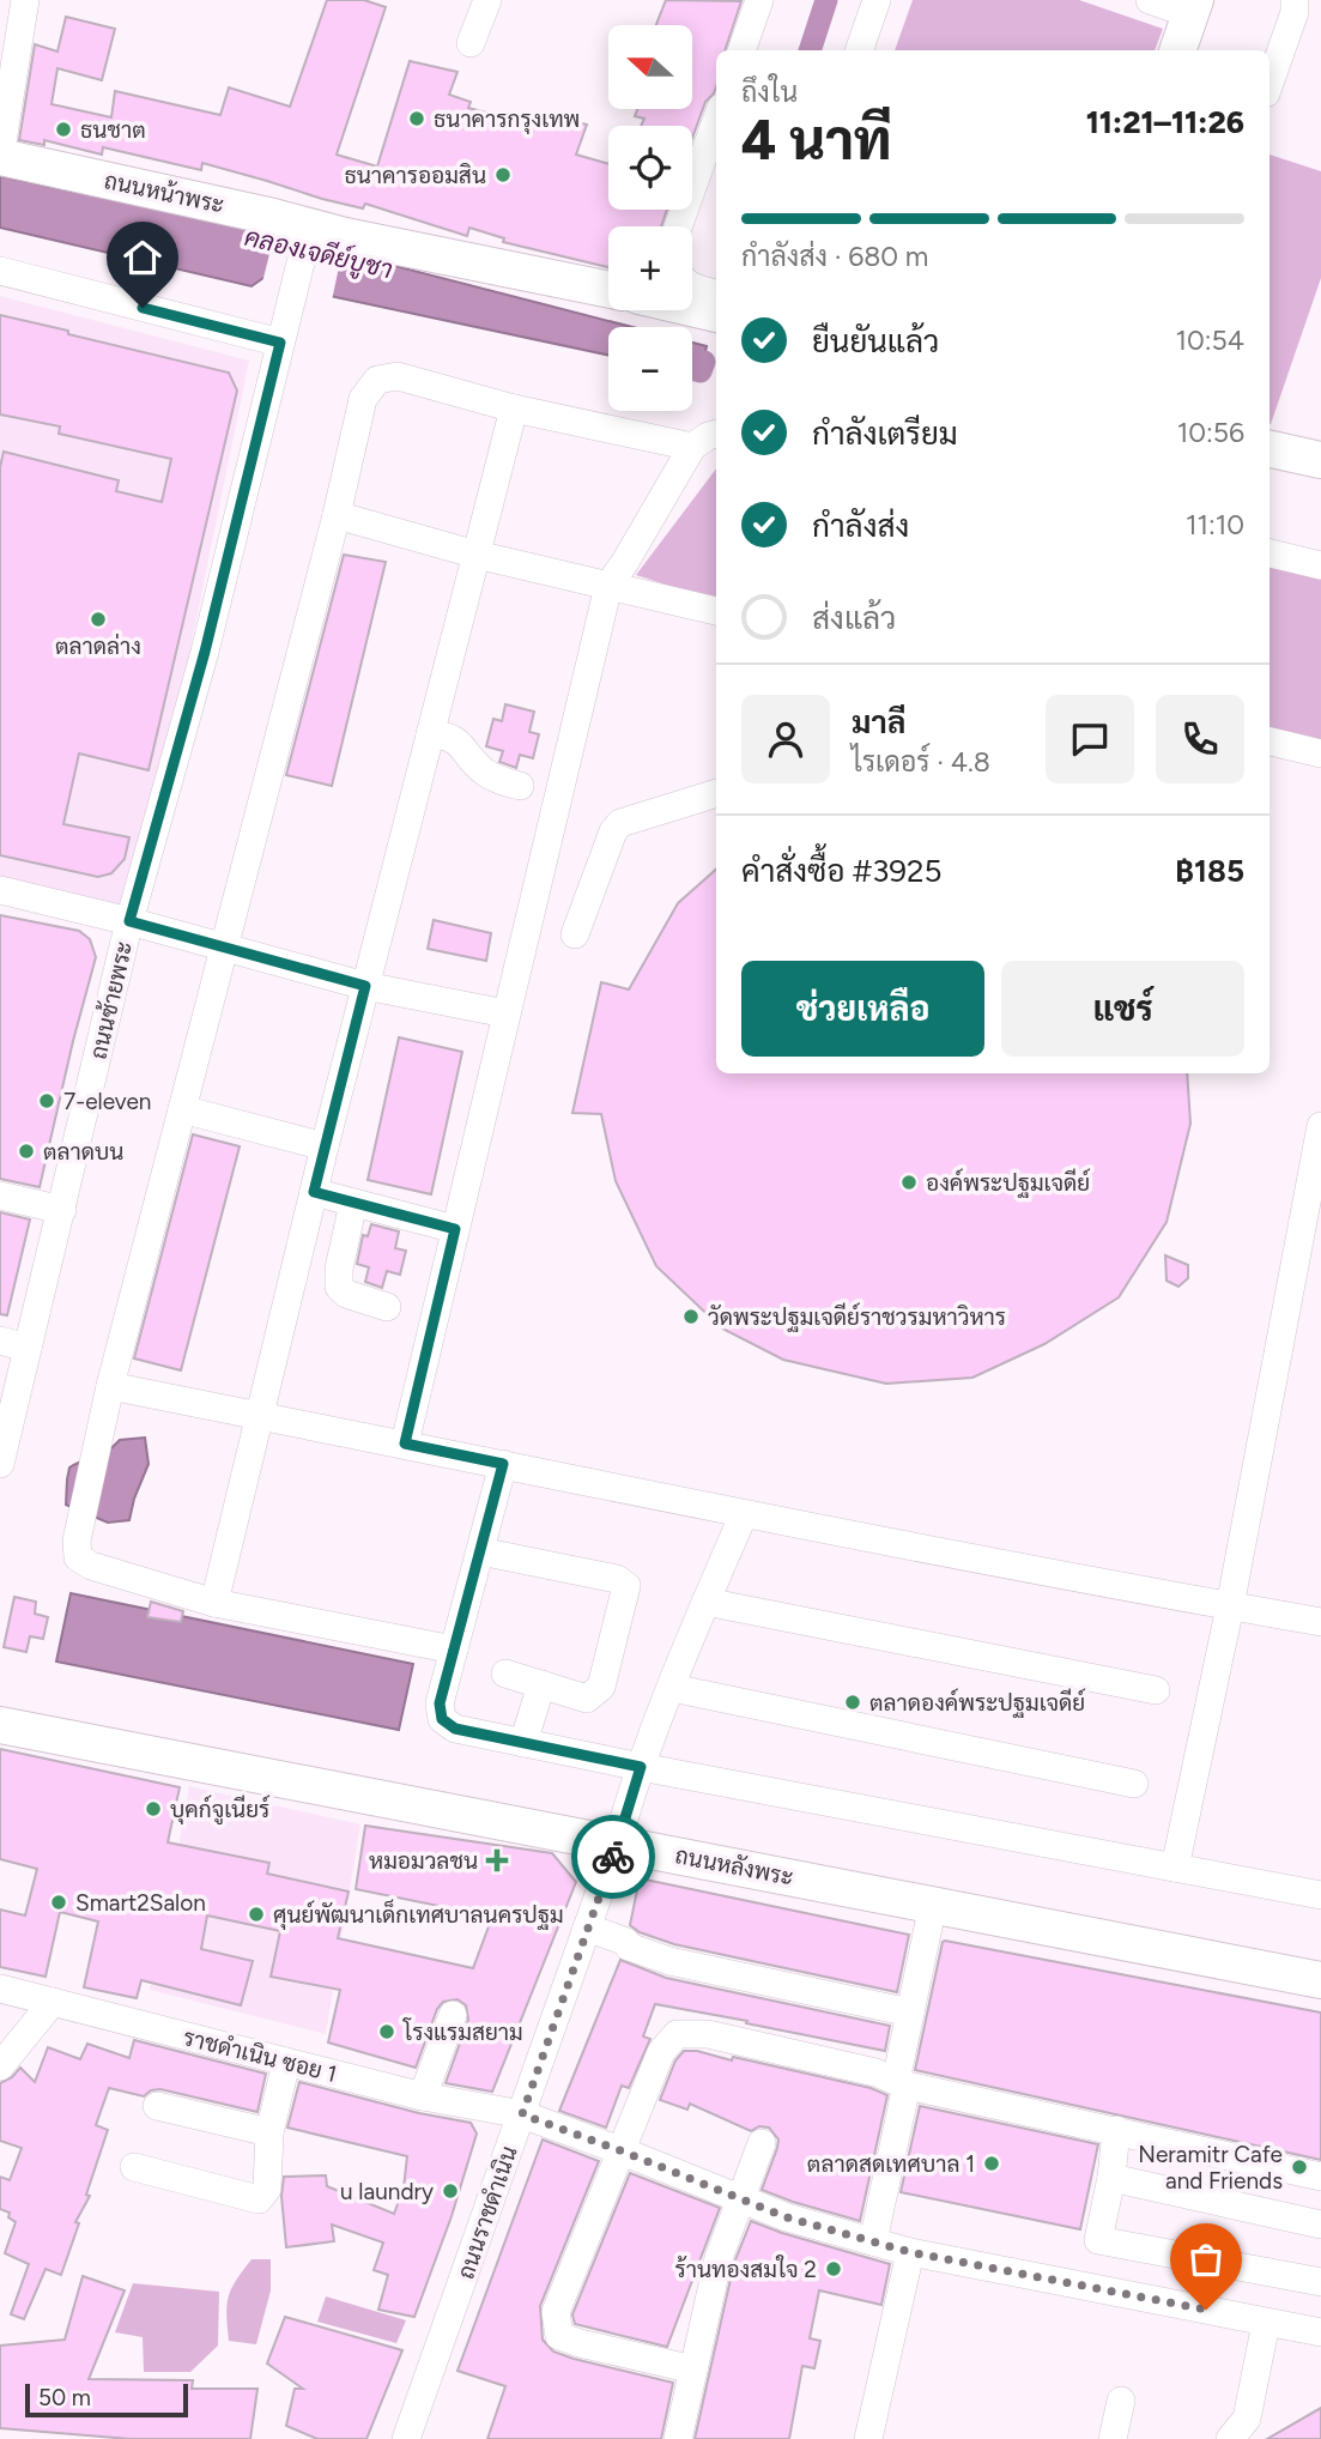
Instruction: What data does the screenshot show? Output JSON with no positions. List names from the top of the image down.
{
  "streets": {
    "main road": ["ถนนหน้าพระ", "ถนนหลังพระ"],
    "street": ["ถนนซ้ายพระ", "ราชดำเนิน ซอย 1", "ถนนราชดำเนิน"]
  },
  "crossings": [
    ["ถนนหลังพระ", "ถนนราชดำเนิน"],
    ["ราชดำเนิน ซอย 1", "ถนนราชดำเนิน"]
  ],
  "water": ["คลองเจดีย์บูชา"],
  "places": {
    "other": [
      "ธนาคารกรุงเทพ",
      "ธนชาต",
      "ธนาคารออมสิน",
      "ตลาดล่าง",
      "7-eleven",
      "ตลาดบน",
      "องค์พระปฐมเจดีย์",
      "วัดพระปฐมเจดีย์ราชวรมหาวิหาร",
      "ตลาดองค์พระปฐมเจดีย์",
      "บุคก์จูเนียร์",
      "Smart2Salon",
      "ศุนย์พัฒนาเด็กเทศบาลนครปฐม",
      "โรงแรมสยาม",
      "ตลาดสดเทศบาล 1",
      "Neramitr Cafe and Friends",
      "u laundry",
      "ร้านทองสมใจ 2"
    ],
    "health": ["หมอมวลชน"]
  },
  "scale_bar": "50 m",
  "north": "left",
  "page": {
    "map_buttons": ["+", "−"],
    "heading": ["4 นาที", "ถึงใน", "11:21–11:26"],
    "panel": [
      "มาลี",
      "ไรเดอร์ · 4.8",
      "คำสั่งซื้อ #3925",
      "฿185"
    ],
    "bar": "กำลังส่ง · 680 m",
    "list": [
      ["ยืนยันแล้ว", "10:54"],
      ["กำลังเตรียม", "10:56"],
      ["กำลังส่ง", "11:10"],
      "ส่งแล้ว"
    ],
    "buttons": ["ช่วยเหลือ", "แชร์"],
    "scale": "50 m"
  }
}
